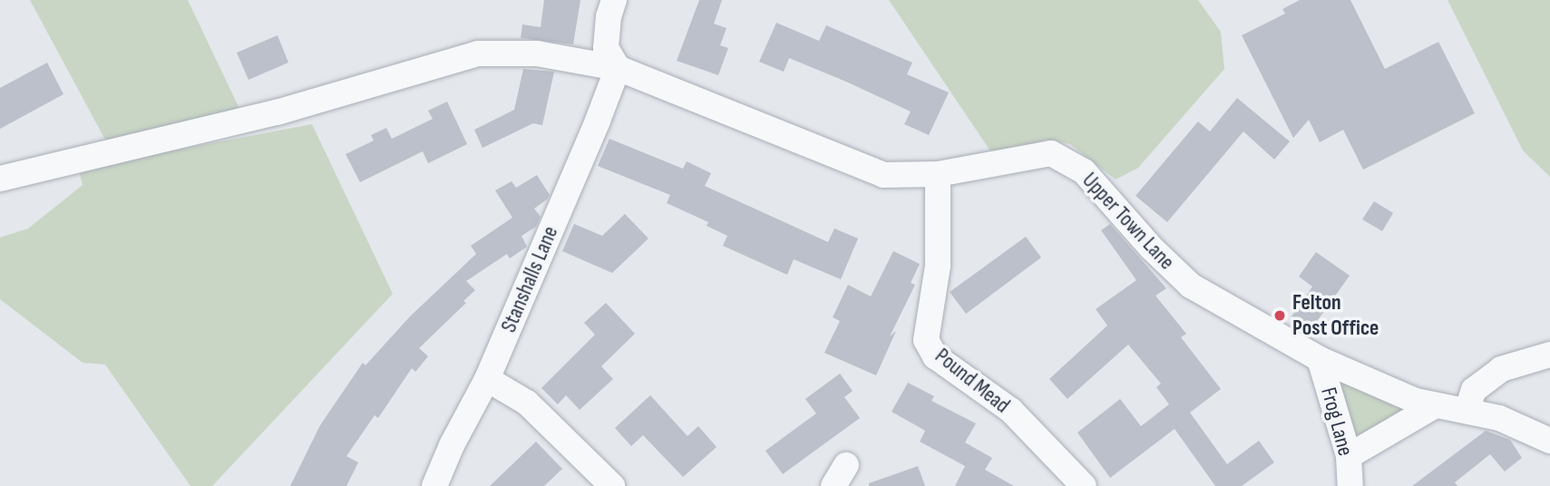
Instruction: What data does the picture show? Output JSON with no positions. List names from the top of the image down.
{
  "streets": {
    "street": [
      "Upper Town Lane",
      "Stanshalls Lane",
      "Pound Mead",
      "Frog Lane"
    ]
  },
  "crossings": [
    ["Upper Town Lane", "Stanshalls Lane"],
    ["Upper Town Lane", "Pound Mead"],
    ["Upper Town Lane", "Frog Lane"]
  ],
  "places": ["Felton Post Office"]
}
